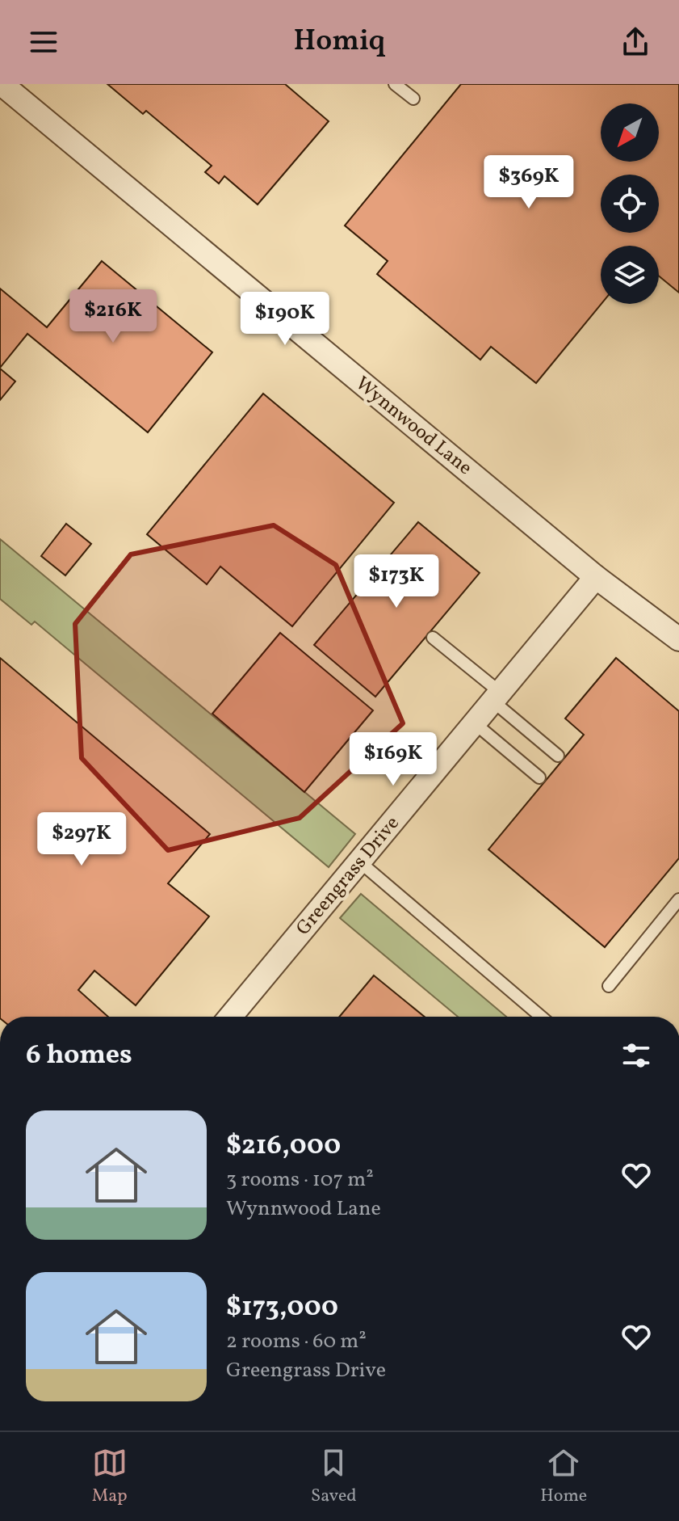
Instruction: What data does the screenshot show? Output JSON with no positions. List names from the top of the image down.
{
  "streets": {
    "street": ["Wynnwood Lane", "Greengrass Drive"]
  },
  "crossings": [
    ["Wynnwood Lane", "Greengrass Drive"]
  ],
  "north": "bottom left",
  "page": {
    "header": "Homiq",
    "price": [
      "$369K",
      "$216K",
      "$190K",
      "$173K",
      "$169K",
      "$297K"
    ],
    "heading": "6 homes",
    "list": [
      {
        "name": "$216,000",
        "note": "3 rooms · 107 m² · Wynnwood Lane"
      },
      {
        "name": "$173,000",
        "note": "2 rooms · 60 m² · Greengrass Drive"
      }
    ],
    "tabs": ["Map", "Saved", "Home"]
  }
}
